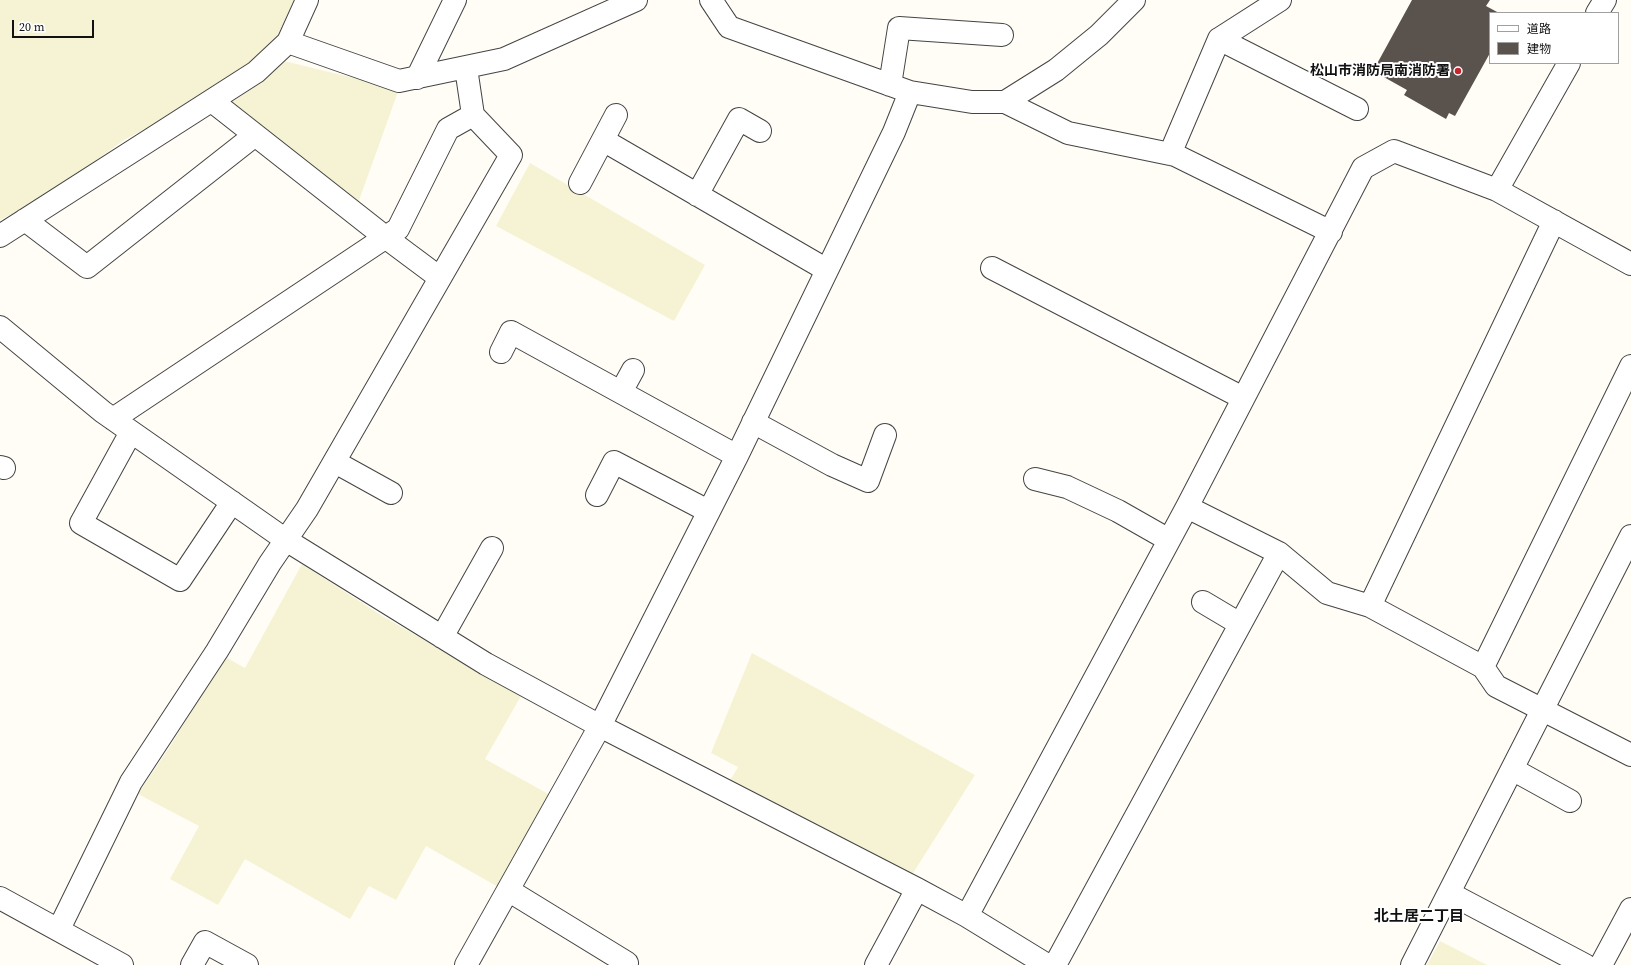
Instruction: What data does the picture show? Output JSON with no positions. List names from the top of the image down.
{
  "districts": ["北土居二丁目"],
  "places": ["松山市消防局南消防署"],
  "legend": ["道路", "建物"],
  "scale_bar": "20 m"
}
